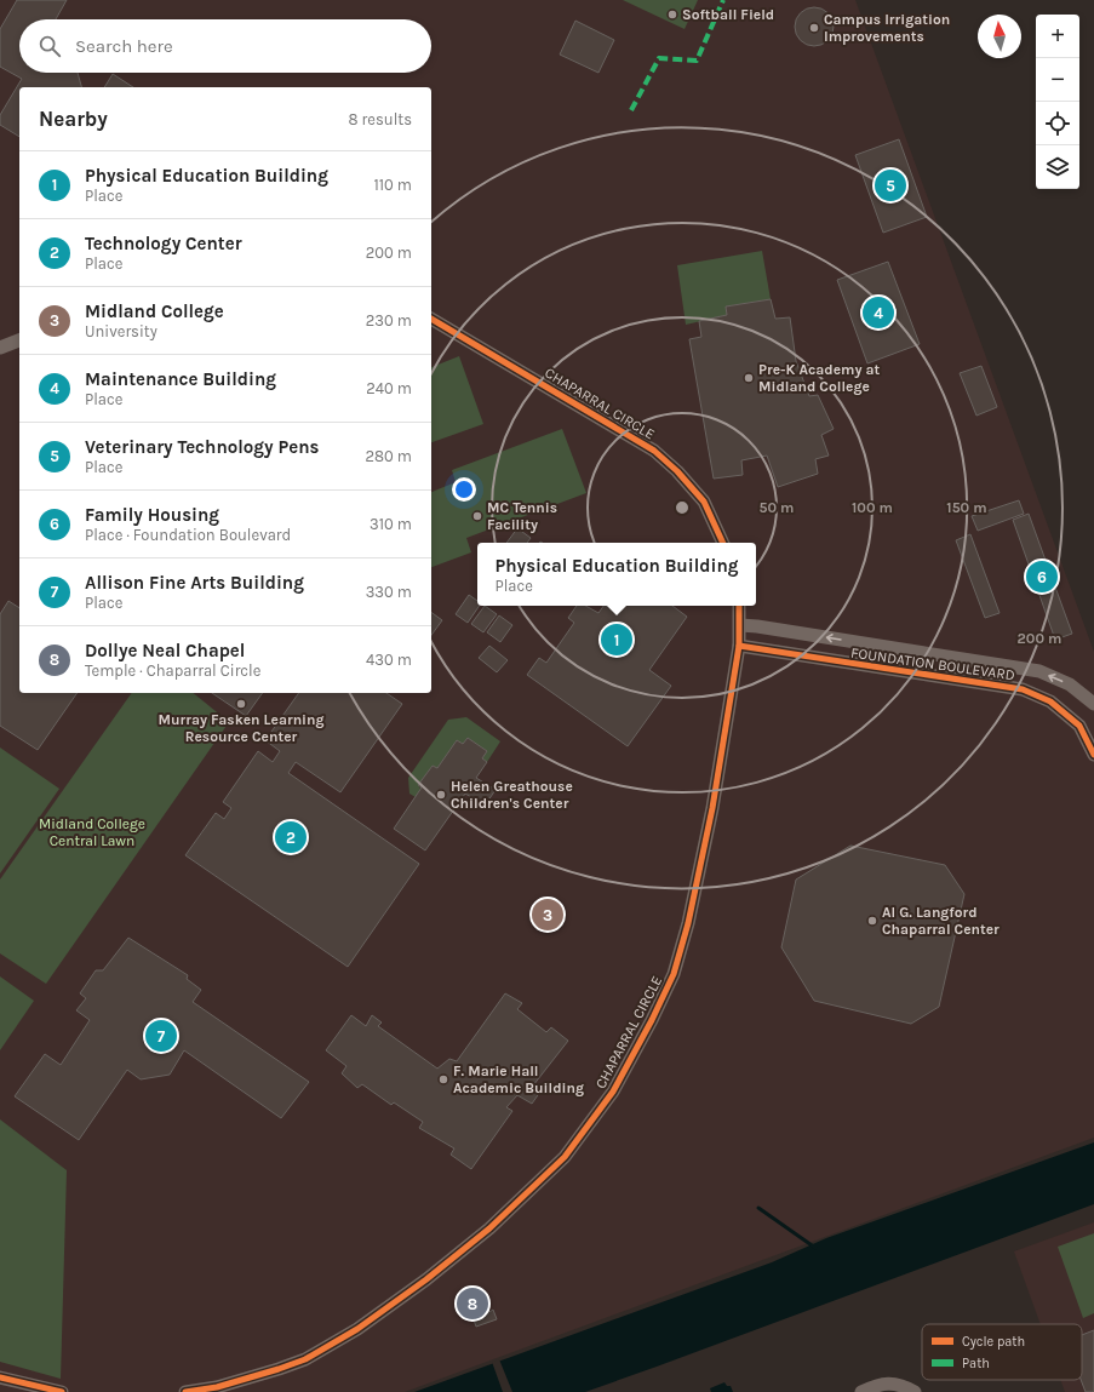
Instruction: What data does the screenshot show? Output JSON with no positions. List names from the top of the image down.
{
  "streets": {
    "street": ["CHAPARRAL CIRCLE", "FOUNDATION BOULEVARD"]
  },
  "crossings": [
    ["CHAPARRAL CIRCLE", "FOUNDATION BOULEVARD"]
  ],
  "parks": ["Midland College Central Lawn"],
  "places": [
    "Softball Field",
    "Campus Irrigation Improvements",
    "Pre-K Academy at Midland College",
    "MC Tennis Facility",
    "Murray Fasken Learning Resource Center",
    "Helen Greathouse Children's Center",
    "Al G. Langford Chaparral Center",
    "F. Marie Hall Academic Building"
  ],
  "legend": ["Cycle path", "Path"],
  "north": "top",
  "page": {
    "map_buttons": ["+", "−"],
    "search": "Search here",
    "heading": ["Nearby", "8 results"],
    "list": [
      {
        "mark": "1",
        "name": "Physical Education Building",
        "note": "Place",
        "value": "110 m"
      },
      {
        "mark": "2",
        "name": "Technology Center",
        "note": "Place",
        "value": "200 m"
      },
      {
        "mark": "3",
        "name": "Midland College",
        "note": "University",
        "value": "230 m"
      },
      {
        "mark": "4",
        "name": "Maintenance Building",
        "note": "Place",
        "value": "240 m"
      },
      {
        "mark": "5",
        "name": "Veterinary Technology Pens",
        "note": "Place",
        "value": "280 m"
      },
      {
        "mark": "6",
        "name": "Family Housing",
        "note": "Place · Foundation Boulevard",
        "value": "310 m"
      },
      {
        "mark": "7",
        "name": "Allison Fine Arts Building",
        "note": "Place",
        "value": "330 m"
      },
      {
        "mark": "8",
        "name": "Dollye Neal Chapel",
        "note": "Temple · Chaparral Circle",
        "value": "430 m"
      }
    ],
    "pins": [
      "5",
      "4",
      "6",
      "1",
      "2",
      "3",
      "7",
      "8"
    ],
    "popup": ["Physical Education Building", "Place"]
  },
  "rings": [
    "50 m",
    "100 m",
    "150 m",
    "200 m"
  ]
}
